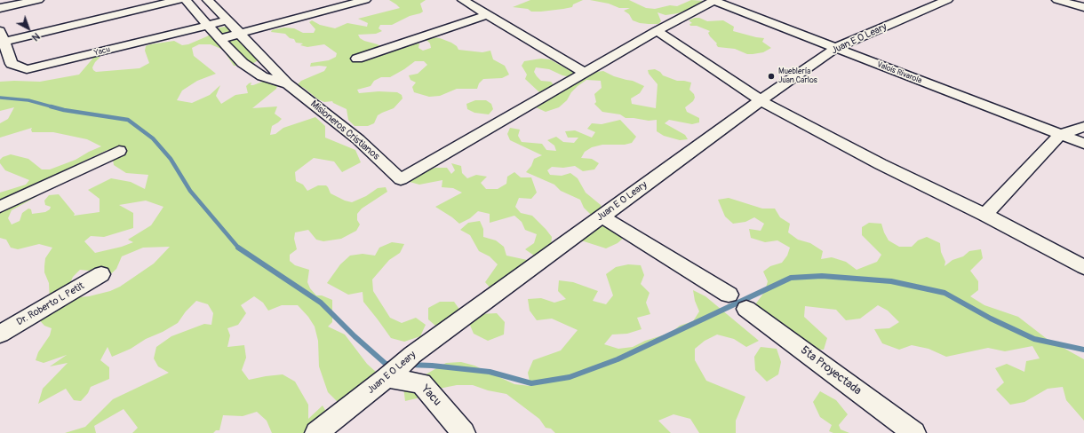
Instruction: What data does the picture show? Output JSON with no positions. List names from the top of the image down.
{
  "streets": {
    "street": [
      "Juan E O Leary",
      "Yacu",
      "Valois Rivarola",
      "Misioneros Cristianos",
      "Dr. Roberto L Petit",
      "5ta Proyectada"
    ]
  },
  "crossings": [
    ["Juan E O Leary", "Yacu"],
    ["Juan E O Leary", "Valois Rivarola"],
    ["Yacu", "Misioneros Cristianos"]
  ],
  "places": ["Mueblería Juan Carlos"],
  "north": "bottom right"
}
